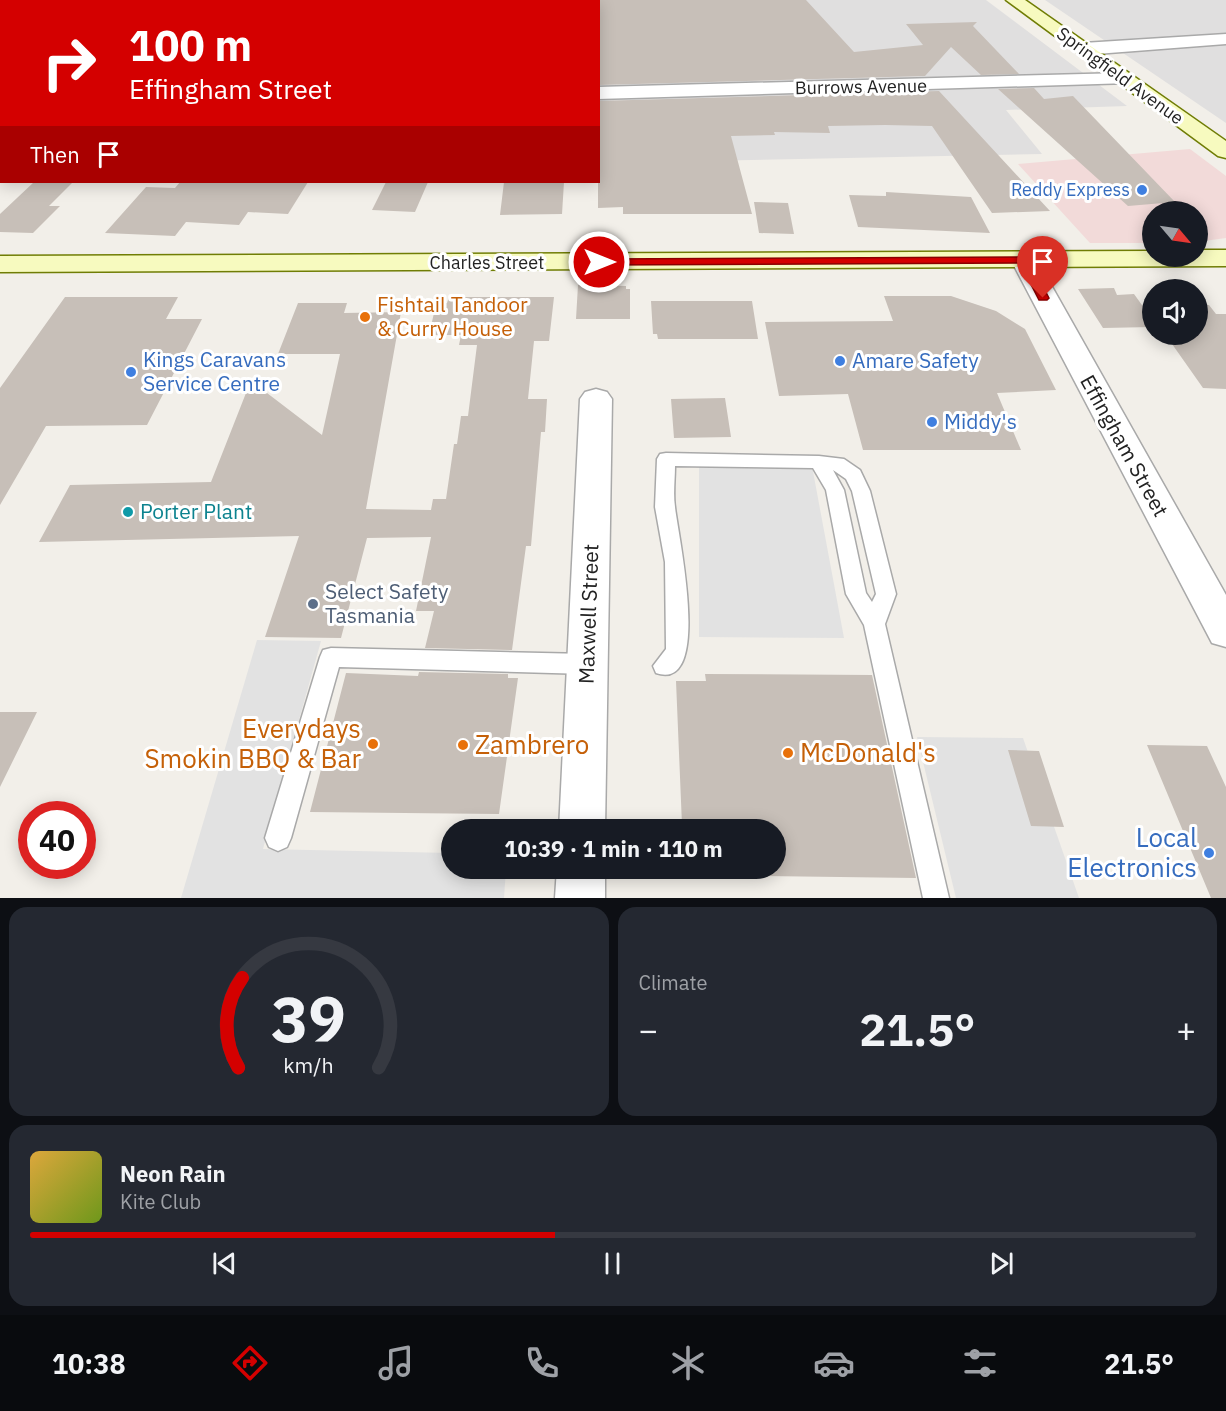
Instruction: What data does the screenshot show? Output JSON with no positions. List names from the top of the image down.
{
  "streets": {
    "street": [
      "Springfield Avenue",
      "Burrows Avenue",
      "Charles Street",
      "Effingham Street",
      "Maxwell Street"
    ]
  },
  "crossings": [
    ["Springfield Avenue", "Burrows Avenue"],
    ["Charles Street", "Effingham Street"]
  ],
  "places": [
    "Reddy Express",
    "Fishtail Tandoor & Curry House",
    "Amare Safety",
    "Kings Caravans Service Centre",
    "Middy's",
    "Porter Plant",
    "Select Safety Tasmania",
    "Everydays Smokin BBQ & Bar",
    "Zambrero",
    "McDonald's",
    "Local Electronics"
  ],
  "north": "bottom right",
  "page": {
    "turn": ["100 m", "Effingham Street"],
    "then": "Then",
    "limit": "40",
    "trip": "10:39 · 1 min · 110 m",
    "tile": "Climate",
    "heat": ["−", "21.5°", "+"],
    "song": ["Neon Rain", "Kite Club"],
    "tabs": ["10:38", "21.5°"],
    "gauge": ["39", "km/h"]
  }
}
